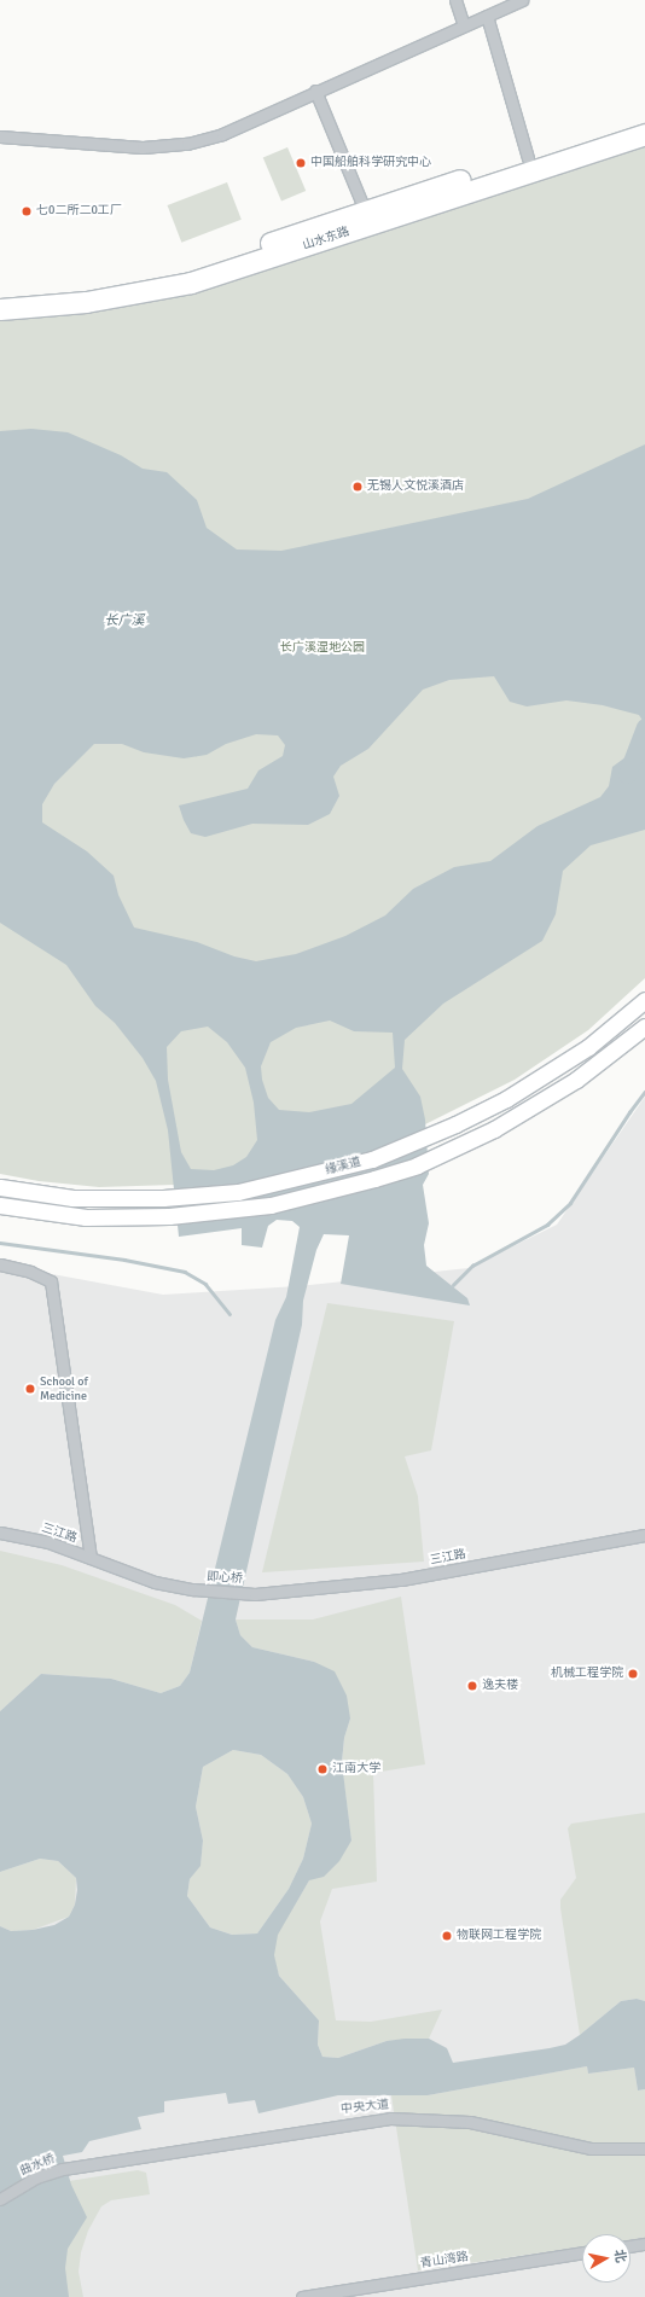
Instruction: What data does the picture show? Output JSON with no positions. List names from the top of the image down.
{
  "streets": {
    "highway": ["山水东路"],
    "main road": ["缘溪道"],
    "street": [
      "三江路",
      "即心桥",
      "中央大道",
      "曲水桥",
      "青山湾路"
    ]
  },
  "crossings": [
    ["三江路", "即心桥"],
    ["中央大道", "曲水桥"]
  ],
  "water": ["长广溪"],
  "parks": ["长广溪湿地公园"],
  "places": [
    "中国船舶科学研究中心",
    "七0二所二0工厂",
    "无锡人文悦溪酒店",
    "School of Medicine",
    "机械工程学院",
    "逸夫楼",
    "江南大学",
    "物联网工程学院"
  ],
  "north": "right"
}
